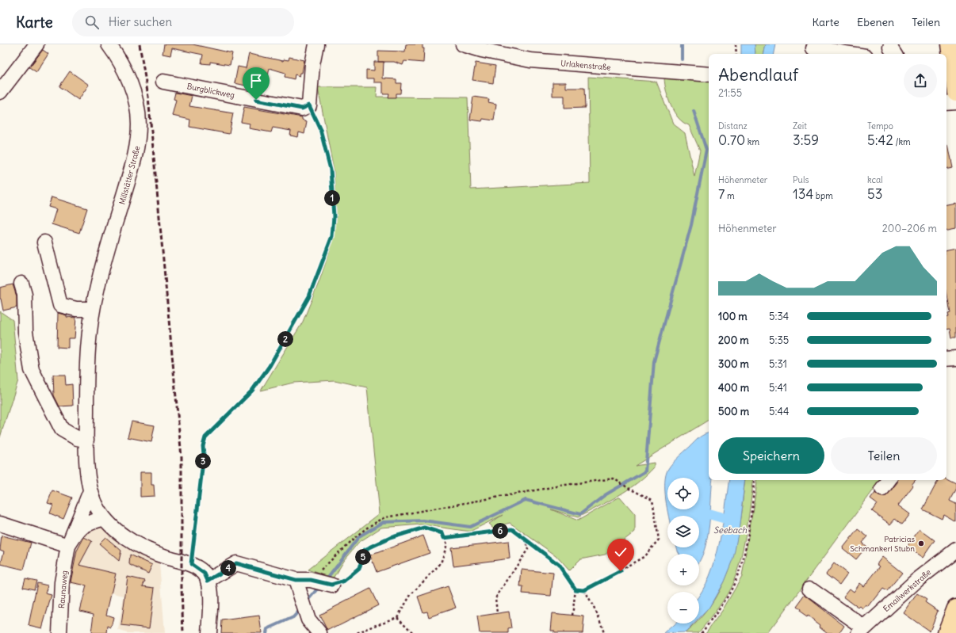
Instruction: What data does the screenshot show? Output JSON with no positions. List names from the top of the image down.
{
  "streets": {
    "street": [
      "Urlakenstraße",
      "Burgblickweg",
      "Millstätter Straße",
      "Raunaweg",
      "Emailwerkstraße"
    ]
  },
  "crossings": [
    ["Millstätter Straße", "Raunaweg"]
  ],
  "water": ["Seebach"],
  "places": ["Patricias Schmankerl Stubn"],
  "page": {
    "header": "Karte",
    "search": "Hier suchen",
    "nav": ["Karte", "Ebenen", "Teilen"],
    "heading": ["Abendlauf", "21:55"],
    "stats": [
      ["Distanz", "0.70 km"],
      ["Zeit", "3:59"],
      ["Tempo", "5:42 /km"],
      ["Höhenmeter", "7 m"],
      ["Puls", "134 bpm"],
      ["kcal", "53"]
    ],
    "pins": [
      "1",
      "2",
      "3",
      "6",
      "5",
      "4"
    ],
    "chart": ["Höhenmeter", "200–206 m"],
    "list": [
      {
        "name": "100 m",
        "note": "5:34"
      },
      {
        "name": "200 m",
        "note": "5:35"
      },
      {
        "name": "300 m",
        "note": "5:31"
      },
      {
        "name": "400 m",
        "note": "5:41"
      },
      {
        "name": "500 m",
        "note": "5:44"
      }
    ],
    "buttons": ["Speichern", "Teilen"],
    "map_buttons": ["+", "−"]
  }
}
